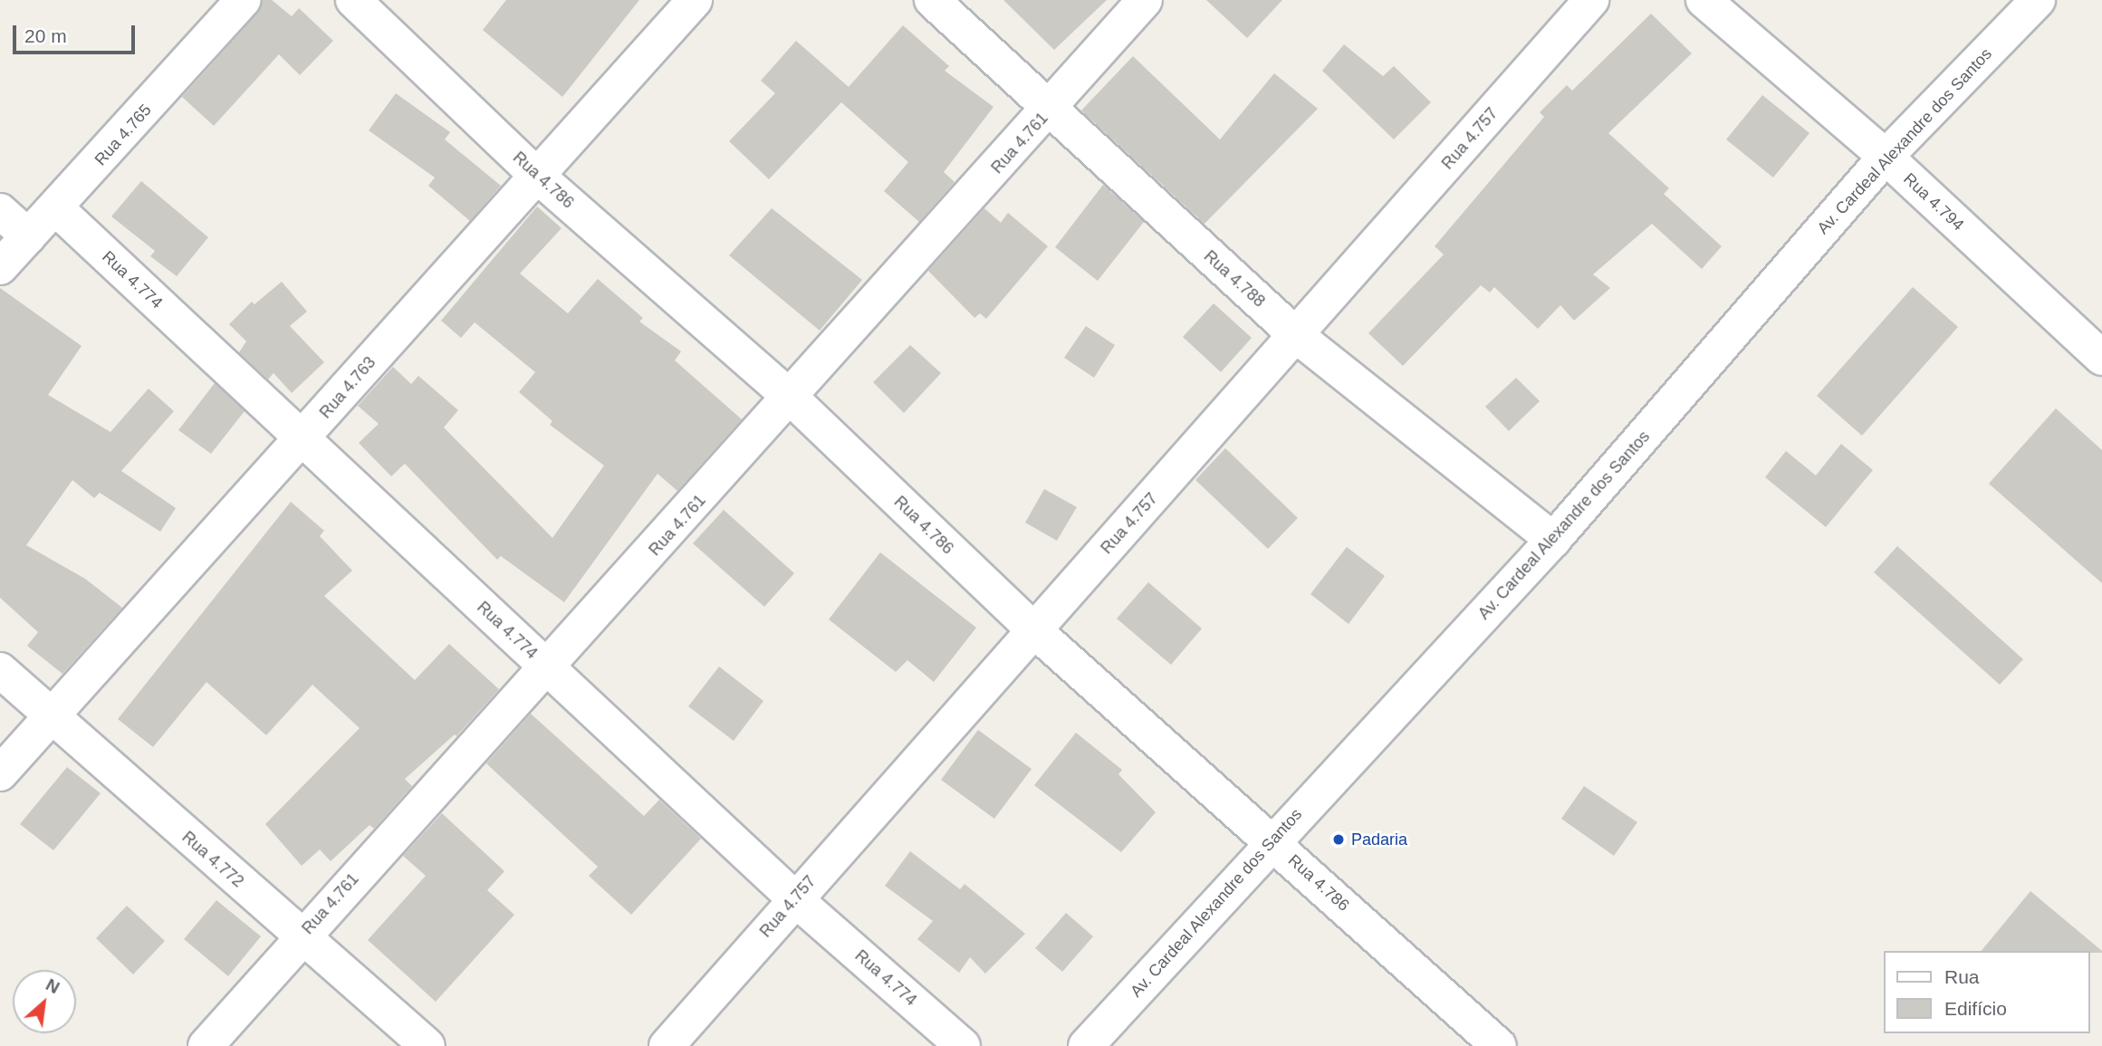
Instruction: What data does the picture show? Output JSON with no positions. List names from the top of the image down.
{
  "streets": {
    "street": [
      "Rua 4.765",
      "Rua 4.757",
      "Av. Cardeal Alexandre dos Santos",
      "Rua 4.761",
      "Rua 4.786",
      "Rua 4.794",
      "Rua 4.788",
      "Rua 4.774",
      "Rua 4.763",
      "Rua 4.772"
    ]
  },
  "crossings": [
    ["Rua 4.765", "Rua 4.774"],
    ["Rua 4.757", "Rua 4.786"],
    ["Rua 4.757", "Rua 4.788"],
    ["Rua 4.757", "Rua 4.774"],
    ["Av. Cardeal Alexandre dos Santos", "Rua 4.786"],
    ["Av. Cardeal Alexandre dos Santos", "Rua 4.794"],
    ["Av. Cardeal Alexandre dos Santos", "Rua 4.788"],
    ["Rua 4.761", "Rua 4.786"],
    ["Rua 4.761", "Rua 4.788"],
    ["Rua 4.761", "Rua 4.774"],
    ["Rua 4.761", "Rua 4.772"],
    ["Rua 4.786", "Rua 4.763"],
    ["Rua 4.774", "Rua 4.763"],
    ["Rua 4.763", "Rua 4.772"]
  ],
  "places": ["Padaria"],
  "legend": ["Rua", "Edifício"],
  "scale_bar": "20 m",
  "north": "top right"
}
